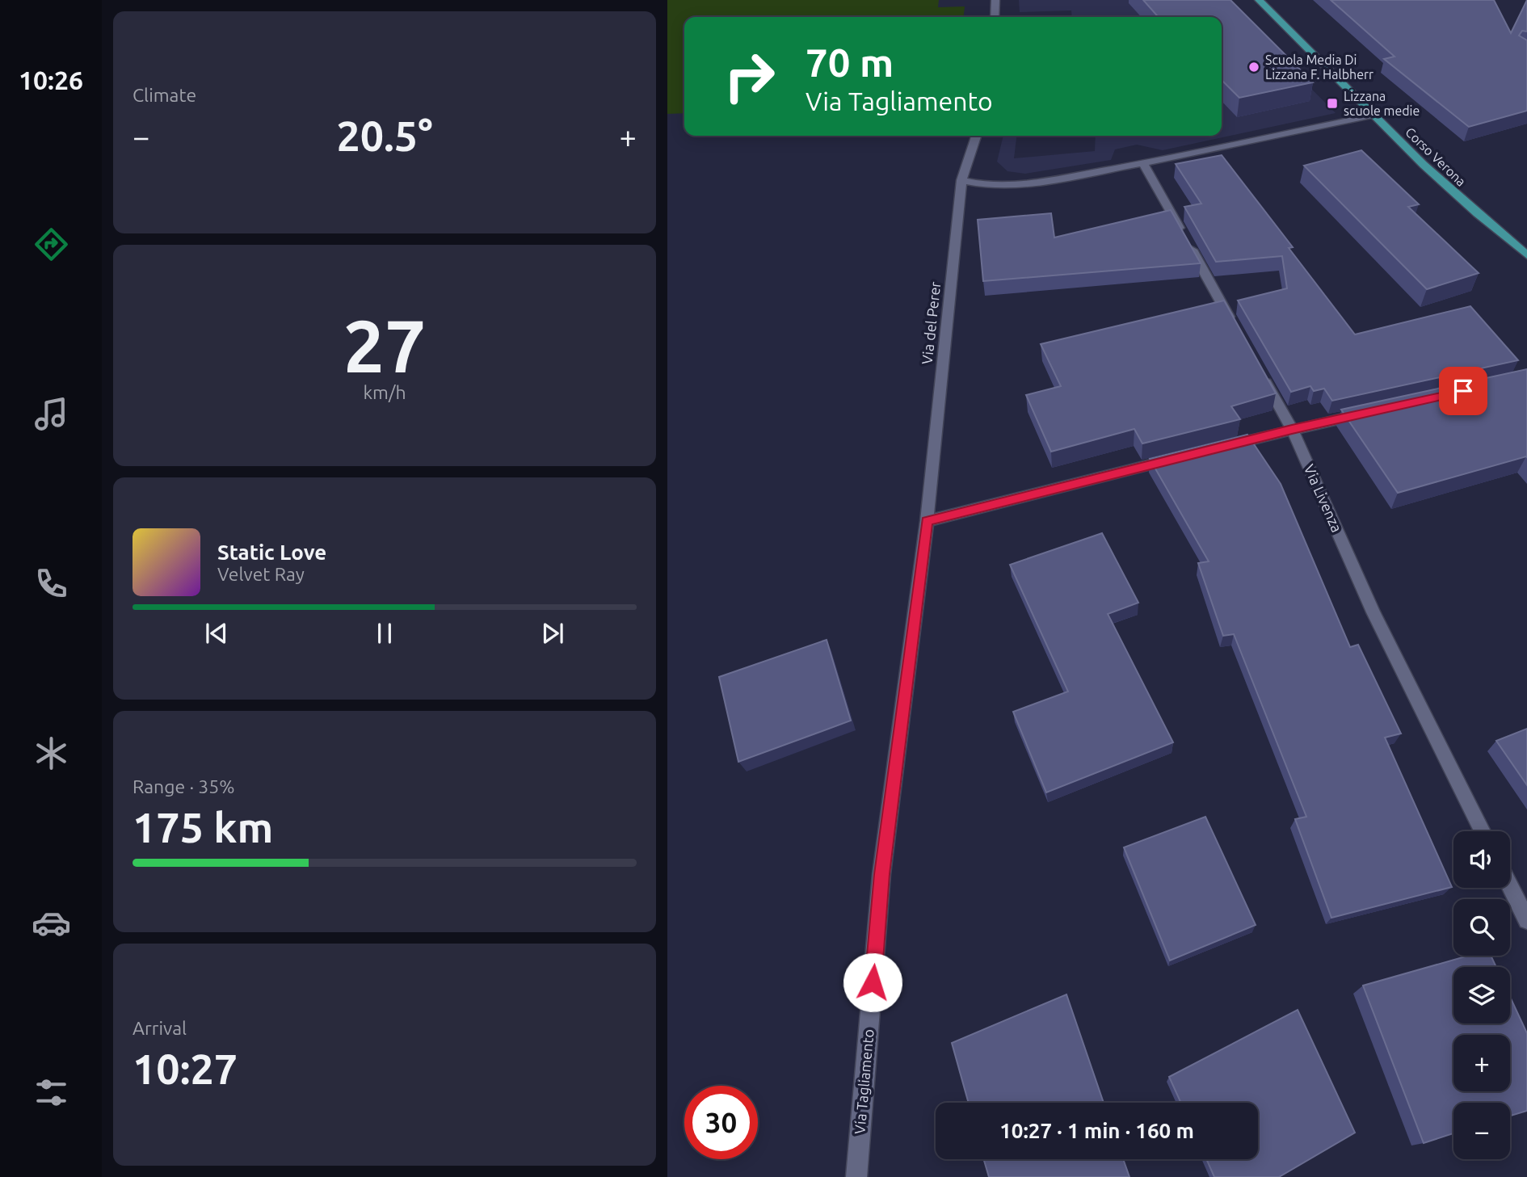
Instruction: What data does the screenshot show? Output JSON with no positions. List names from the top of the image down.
{
  "streets": {
    "main road": ["Corso Verona"],
    "street": ["Via del Perer", "Via Livenza", "Via Tagliamento"]
  },
  "crossings": [
    ["Via del Perer", "Via Tagliamento"]
  ],
  "places": {
    "other": ["Scuola Media Di Lizzana F. Halbherr"],
    "transit": ["Lizzana scuole medie"]
  },
  "page": {
    "tabs": "10:26",
    "tile": [
      "Climate",
      ["27", "km/h"],
      ["Range · 35%", "175 km"],
      ["Arrival", "10:27"]
    ],
    "turn": ["70 m", "Via Tagliamento"],
    "heat": ["−", "20.5°", "+"],
    "song": ["Static Love", "Velvet Ray"],
    "map_buttons": ["+", "−"],
    "limit": "30",
    "trip": "10:27 · 1 min · 160 m"
  }
}
